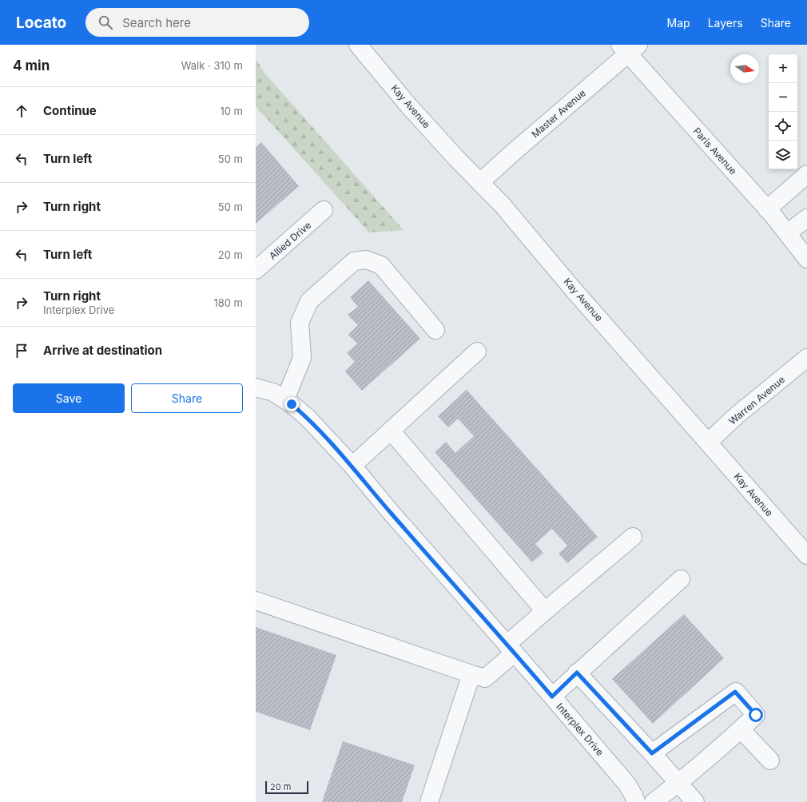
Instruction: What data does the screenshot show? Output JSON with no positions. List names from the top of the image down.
{
  "streets": {
    "street": [
      "Kay Avenue",
      "Master Avenue",
      "Paris Avenue",
      "Allied Drive",
      "Warren Avenue",
      "Interplex Drive"
    ]
  },
  "crossings": [
    ["Kay Avenue", "Master Avenue"],
    ["Kay Avenue", "Warren Avenue"],
    ["Master Avenue", "Paris Avenue"]
  ],
  "scale_bar": "20 m",
  "north": "right",
  "page": {
    "header": "Locato",
    "search": "Search here",
    "nav": ["Map", "Layers", "Share"],
    "heading": ["4 min", "Walk · 310 m"],
    "map_buttons": ["+", "−"],
    "list": [
      ["Continue", "10 m"],
      ["Turn left", "50 m"],
      ["Turn right", "50 m"],
      ["Turn left", "20 m"],
      ["Turn right", "Interplex Drive", "180 m"],
      "Arrive at destination"
    ],
    "buttons": ["Save", "Share"],
    "scale": "20 m"
  }
}
